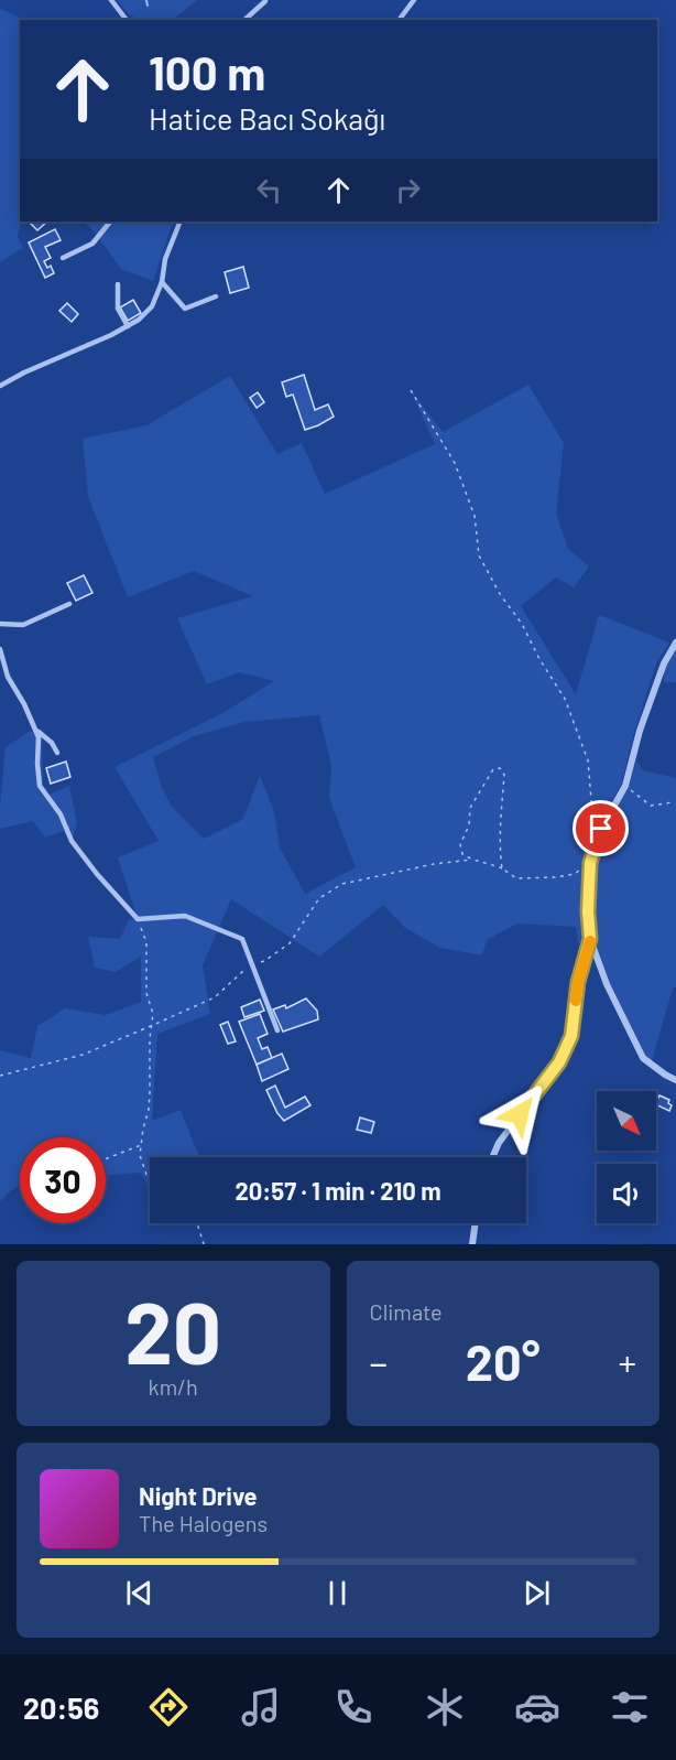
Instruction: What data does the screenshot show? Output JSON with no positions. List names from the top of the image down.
{
  "north": "bottom right",
  "page": {
    "turn": ["100 m", "Hatice Bacı Sokağı"],
    "limit": "30",
    "trip": "20:57 · 1 min · 210 m",
    "tile": [
      ["20", "km/h"],
      "Climate"
    ],
    "heat": ["−", "20°", "+"],
    "song": ["Night Drive", "The Halogens"],
    "tabs": "20:56"
  }
}
